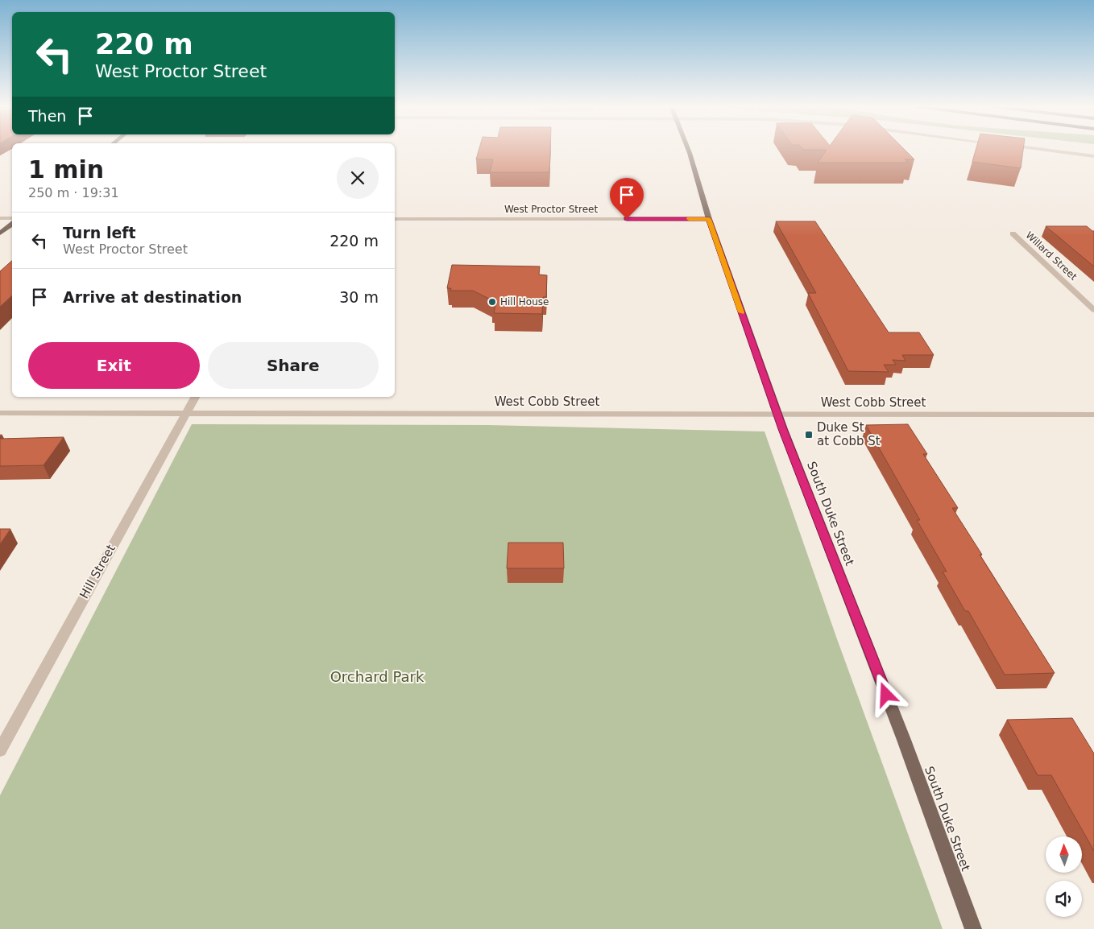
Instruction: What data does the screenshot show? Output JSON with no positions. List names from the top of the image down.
{
  "streets": {
    "main road": ["South Duke Street"],
    "street": [
      "West Proctor Street",
      "Willard Street",
      "West Cobb Street",
      "Hill Street"
    ]
  },
  "crossings": [
    ["West Proctor Street", "South Duke Street"],
    ["West Cobb Street", "South Duke Street"],
    ["West Cobb Street", "Hill Street"]
  ],
  "parks": ["Orchard Park"],
  "places": {
    "other": ["Hill House"],
    "transit": ["Duke St at Cobb St"]
  },
  "north": "top",
  "page": {
    "turn": ["220 m", "West Proctor Street"],
    "then": "Then",
    "heading": ["1 min", "250 m · 19:31"],
    "list": [
      {
        "name": "Turn left",
        "note": "West Proctor Street",
        "value": "220 m"
      },
      {
        "name": "Arrive at destination",
        "value": "30 m"
      }
    ],
    "buttons": ["Exit", "Share"]
  }
}
